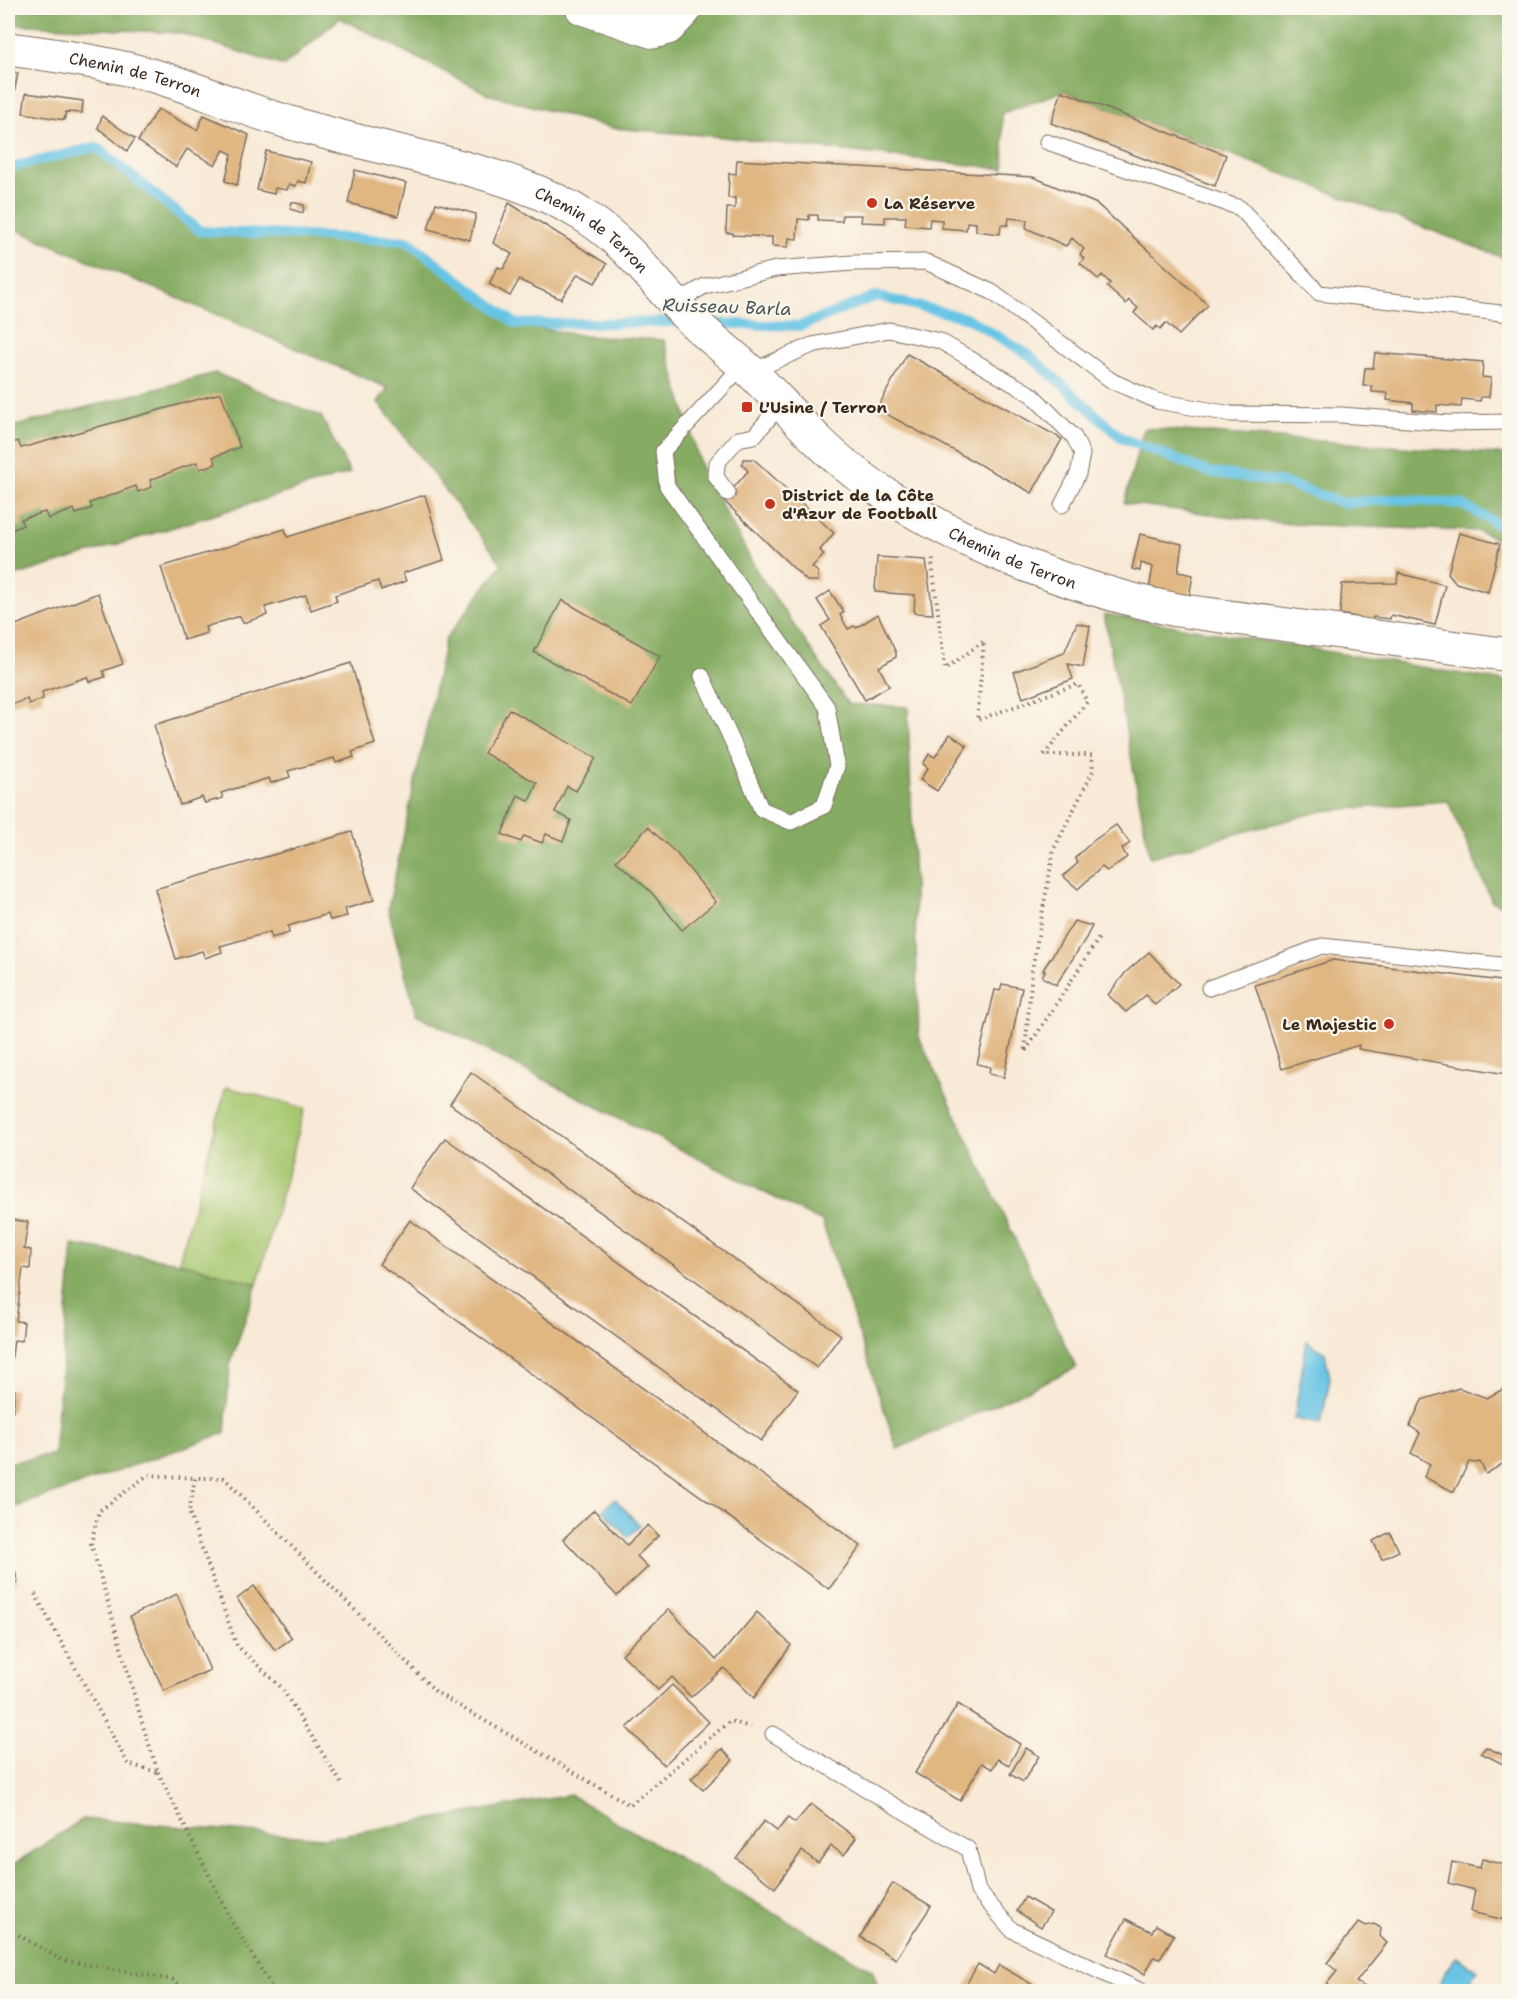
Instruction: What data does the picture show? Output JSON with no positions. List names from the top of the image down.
{
  "streets": {
    "street": ["Chemin de Terron"]
  },
  "water": ["Ruisseau Barla"],
  "places": {
    "other": ["La Réserve", "District de la Côte d'Azur de Football", "Le Majestic"],
    "transit": ["L'Usine / Terron"]
  }
}
